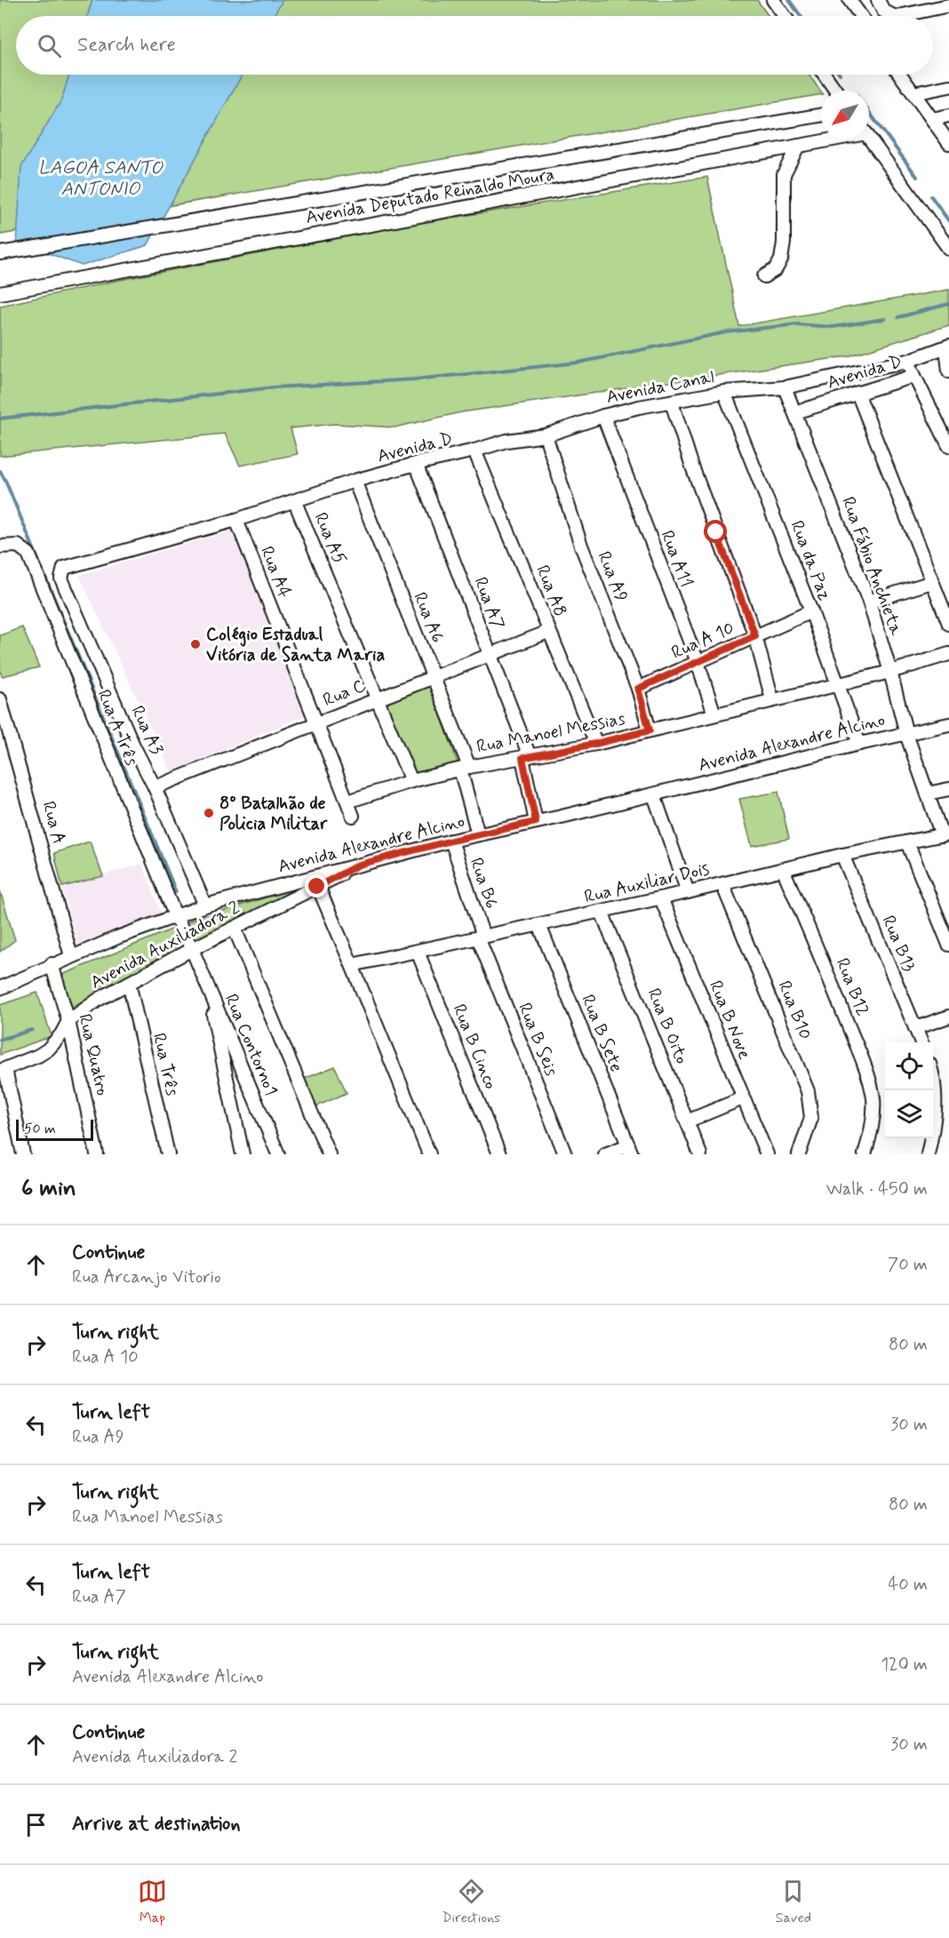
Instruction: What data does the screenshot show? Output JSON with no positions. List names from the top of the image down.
{
  "streets": {
    "street": [
      "Avenida Deputado Reinaldo Moura",
      "Avenida D",
      "Avenida Canal",
      "Rua A5",
      "Rua A11",
      "Rua da Paz",
      "Rua Fábio Anchieta",
      "Rua A4",
      "Rua A9",
      "Rua A8",
      "Rua A7",
      "Rua A6",
      "Rua A 10",
      "Rua C",
      "Rua A Três",
      "Rua A3",
      "Rua Manoel Messias",
      "Avenida Alexandre Alcino",
      "Rua A",
      "Rua B6",
      "Rua Auxiliar Dois",
      "Rua B13",
      "Avenida Auxiliadora 2",
      "Rua B12",
      "Rua B10",
      "Rua B Nove",
      "Rua B Oito",
      "Rua B Sete",
      "Rua B Seis",
      "Rua Contorno1",
      "Rua B Cinco",
      "Rua Quatro",
      "Rua Três"
    ]
  },
  "crossings": [
    ["Avenida D", "Avenida Canal"],
    ["Avenida D", "Rua A5"],
    ["Avenida D", "Rua Fábio Anchieta"],
    ["Avenida D", "Rua A9"],
    ["Avenida D", "Rua A8"],
    ["Avenida D", "Rua A7"],
    ["Avenida D", "Rua A6"],
    ["Avenida Canal", "Rua A11"],
    ["Avenida Canal", "Rua da Paz"],
    ["Avenida Canal", "Rua A9"],
    ["Rua A5", "Rua A4"],
    ["Rua A5", "Rua C"],
    ["Rua A5", "Rua A3"],
    ["Rua A5", "Rua Manoel Messias"],
    ["Rua A11", "Rua A 10"],
    ["Rua A11", "Rua Manoel Messias"],
    ["Rua da Paz", "Rua A 10"],
    ["Rua da Paz", "Rua Manoel Messias"],
    ["Rua da Paz", "Avenida Alexandre Alcino"],
    ["Rua Fábio Anchieta", "Rua Manoel Messias"],
    ["Rua Fábio Anchieta", "Avenida Alexandre Alcino"],
    ["Rua Fábio Anchieta", "Rua Auxiliar Dois"],
    ["Rua A4", "Rua C"],
    ["Rua A4", "Rua Manoel Messias"],
    ["Rua A9", "Rua A 10"],
    ["Rua A9", "Rua Manoel Messias"],
    ["Rua A8", "Rua C"],
    ["Rua A8", "Rua Manoel Messias"],
    ["Rua A7", "Rua C"],
    ["Rua A7", "Rua Manoel Messias"],
    ["Rua A7", "Avenida Alexandre Alcino"],
    ["Rua A6", "Rua C"],
    ["Rua A6", "Rua Manoel Messias"],
    ["Rua A6", "Avenida Alexandre Alcino"],
    ["Rua C", "Rua A3"],
    ["Rua A Três", "Avenida Alexandre Alcino"],
    ["Rua A Três", "Avenida Auxiliadora 2"],
    ["Rua A Três", "Rua Contorno1"],
    ["Rua A3", "Avenida Alexandre Alcino"],
    ["Avenida Alexandre Alcino", "Rua A"],
    ["Avenida Alexandre Alcino", "Rua B6"],
    ["Avenida Alexandre Alcino", "Avenida Auxiliadora 2"],
    ["Avenida Alexandre Alcino", "Rua Quatro"],
    ["Rua B6", "Rua Auxiliar Dois"],
    ["Rua B6", "Rua B Seis"],
    ["Rua Auxiliar Dois", "Rua B13"],
    ["Rua Auxiliar Dois", "Rua B12"],
    ["Rua Auxiliar Dois", "Rua B10"],
    ["Rua Auxiliar Dois", "Rua B Nove"],
    ["Rua Auxiliar Dois", "Rua B Oito"],
    ["Rua Auxiliar Dois", "Rua B Sete"],
    ["Rua Auxiliar Dois", "Rua B Seis"],
    ["Rua Auxiliar Dois", "Rua B Cinco"],
    ["Avenida Auxiliadora 2", "Rua Contorno1"],
    ["Avenida Auxiliadora 2", "Rua Quatro"],
    ["Avenida Auxiliadora 2", "Rua Três"]
  ],
  "water": ["LAGOA SANTO ANTONIO"],
  "places": ["Colégio Estadual Vitória de Santa Maria", "8º Batalhão de Policia Militar"],
  "scale_bar": "50 m",
  "north": "bottom left",
  "page": {
    "search": "Search here",
    "scale": "50 m",
    "heading": ["6 min", "Walk · 450 m"],
    "list": [
      ["Continue", "Rua Arcanjo Vitorio", "70 m"],
      ["Turn right", "Rua A 10", "80 m"],
      ["Turn left", "Rua A9", "30 m"],
      ["Turn right", "Rua Manoel Messias", "80 m"],
      ["Turn left", "Rua A7", "40 m"],
      ["Turn right", "Avenida Alexandre Alcino", "120 m"],
      ["Continue", "Avenida Auxiliadora 2", "30 m"],
      "Arrive at destination"
    ],
    "nav": ["Map", "Directions", "Saved"]
  }
}
